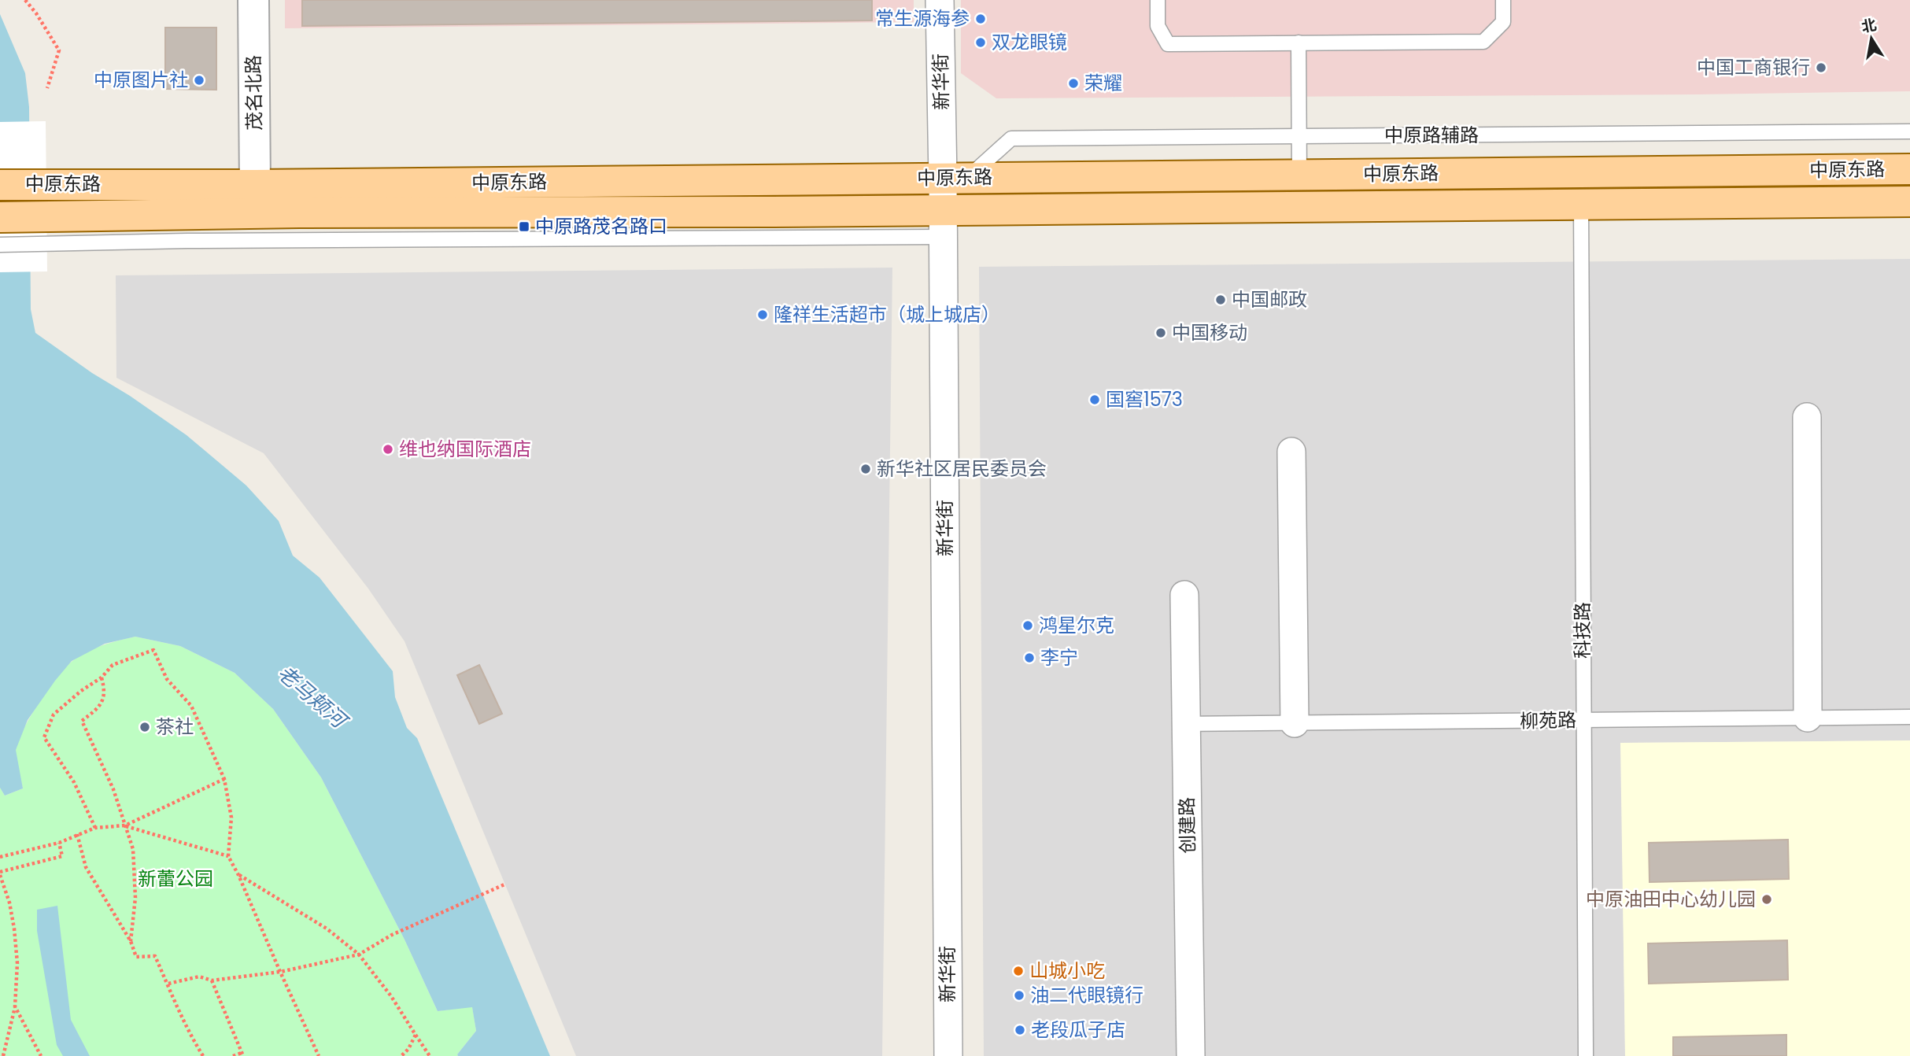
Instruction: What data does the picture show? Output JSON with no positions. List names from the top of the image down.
{
  "streets": {
    "main road": ["中原东路"],
    "street": ["新华街", "茂名北路", "创建路"],
    "lane": ["中原路辅路", "科技路", "柳苑路"]
  },
  "crossings": [
    ["新华街", "中原路辅路"],
    ["新华街", "中原东路"],
    ["茂名北路", "中原东路"],
    ["中原路辅路", "中原东路"],
    ["中原东路", "科技路"],
    ["科技路", "柳苑路"],
    ["柳苑路", "创建路"]
  ],
  "water": ["老马颊河"],
  "parks": ["新蕾公园"],
  "places": {
    "other": [
      "常生源海参",
      "双龙眼镜",
      "中国工商银行",
      "中原图片社",
      "荣耀",
      "中国邮政",
      "隆祥生活超市（城上城店）",
      "中国移动",
      "国窖1573",
      "维也纳国际酒店",
      "新华社区居民委员会",
      "鸿星尔克",
      "李宁",
      "茶社",
      "中原油田中心幼儿园",
      "山城小吃",
      "油二代眼镜行",
      "老段瓜子店"
    ],
    "transit": ["中原路茂名路口"]
  },
  "north": "top"
}
